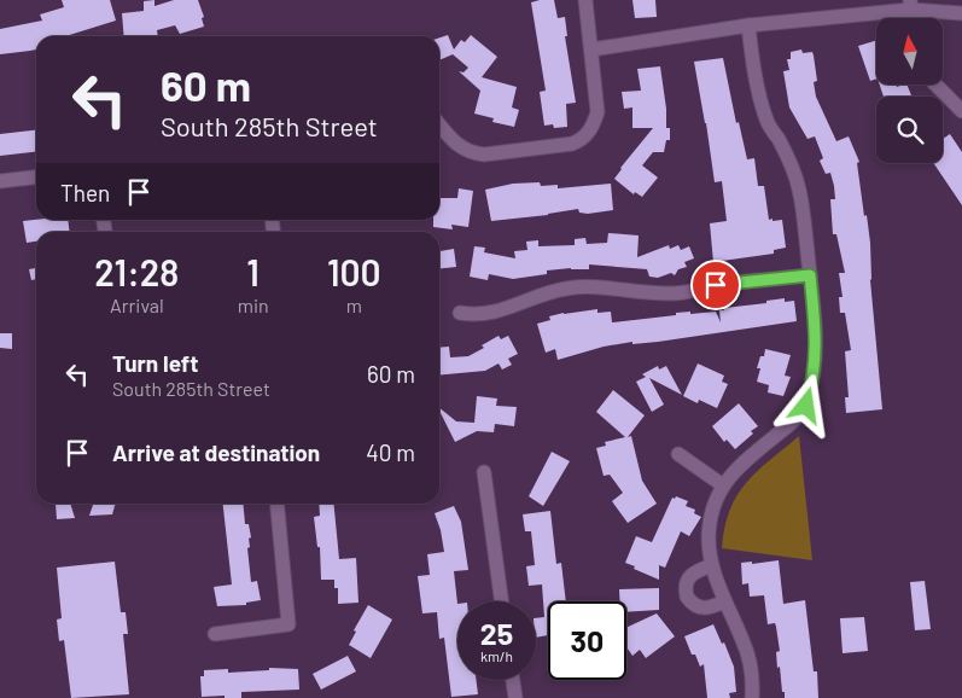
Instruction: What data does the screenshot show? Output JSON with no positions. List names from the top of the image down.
{
  "north": "top",
  "page": {
    "turn": ["60 m", "South 285th Street"],
    "then": "Then",
    "eta": [
      "21:28",
      "Arrival",
      "1",
      "min",
      "100",
      "m"
    ],
    "list": [
      {
        "name": "Turn left",
        "note": "South 285th Street",
        "value": "60 m"
      },
      {
        "name": "Arrive at destination",
        "value": "40 m"
      }
    ],
    "speed": "25 km/h",
    "limit": "30"
  }
}
